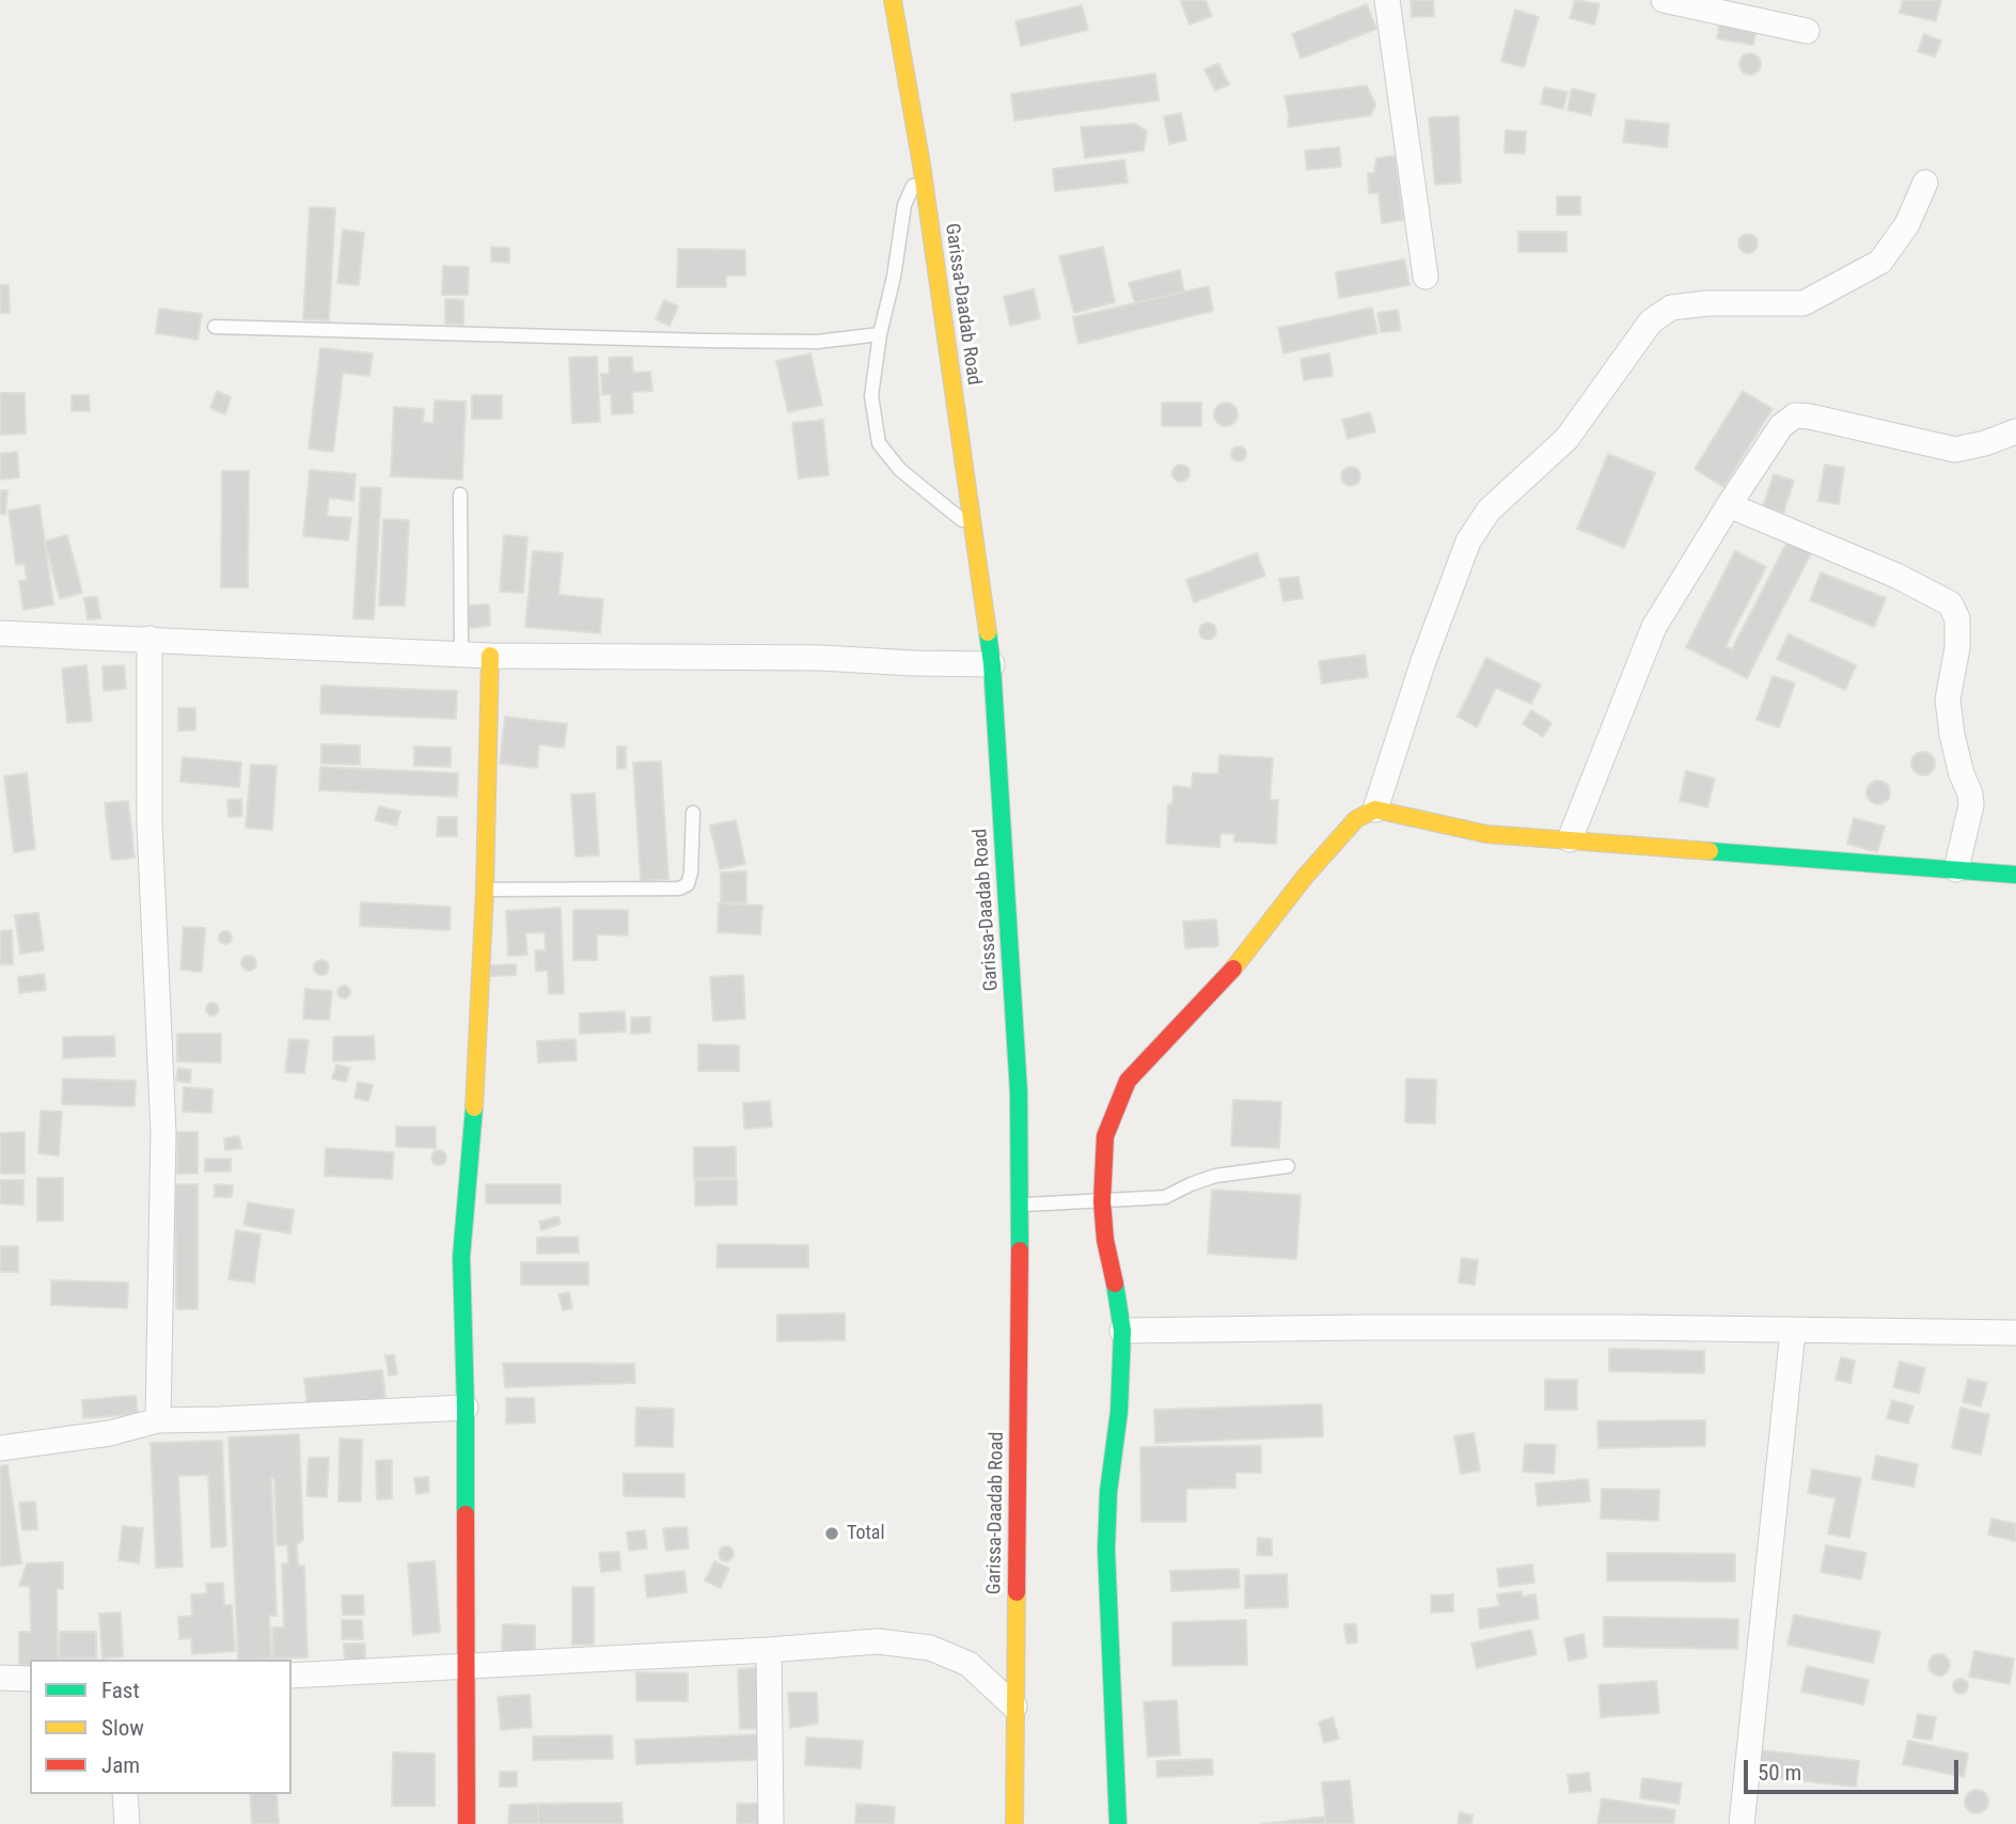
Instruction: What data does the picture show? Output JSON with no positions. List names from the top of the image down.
{
  "streets": {
    "main road": ["Garissa-Daadab Road"]
  },
  "places": ["Total"],
  "legend": ["Fast", "Slow", "Jam"],
  "scale_bar": "50 m"
}
